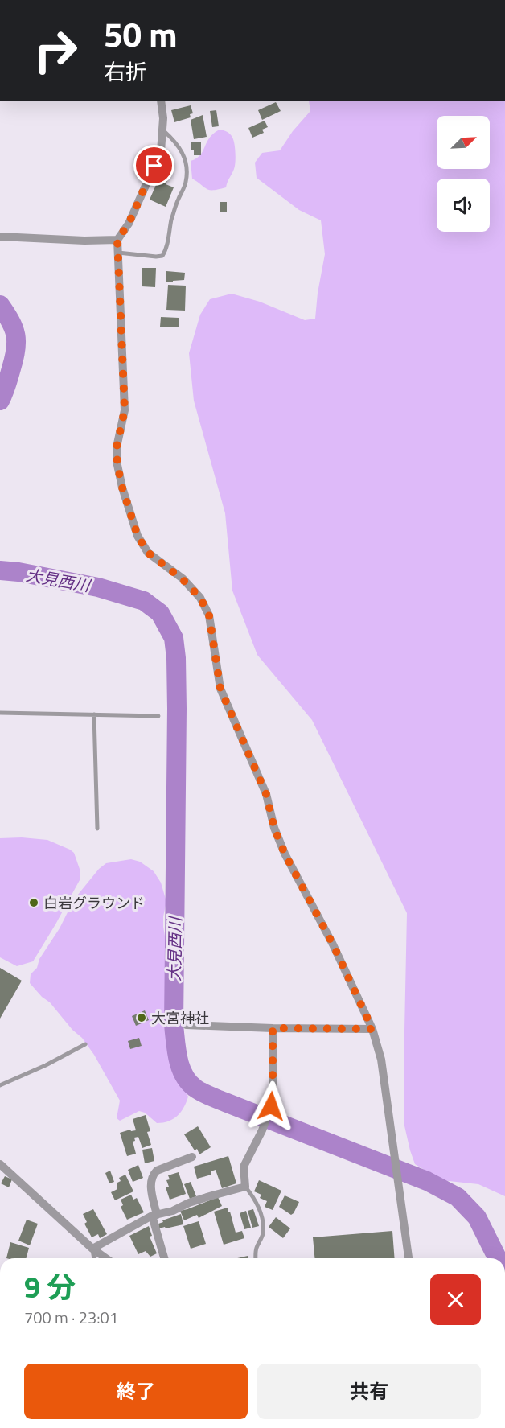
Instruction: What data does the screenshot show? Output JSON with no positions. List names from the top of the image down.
{
  "water": ["大見西川"],
  "places": ["白岩グラウンド", "大宮神社"],
  "north": "top right",
  "page": {
    "turn": ["50 m", "右折"],
    "heading": ["9 分", "700 m · 23:01"],
    "buttons": ["終了", "共有"]
  }
}
